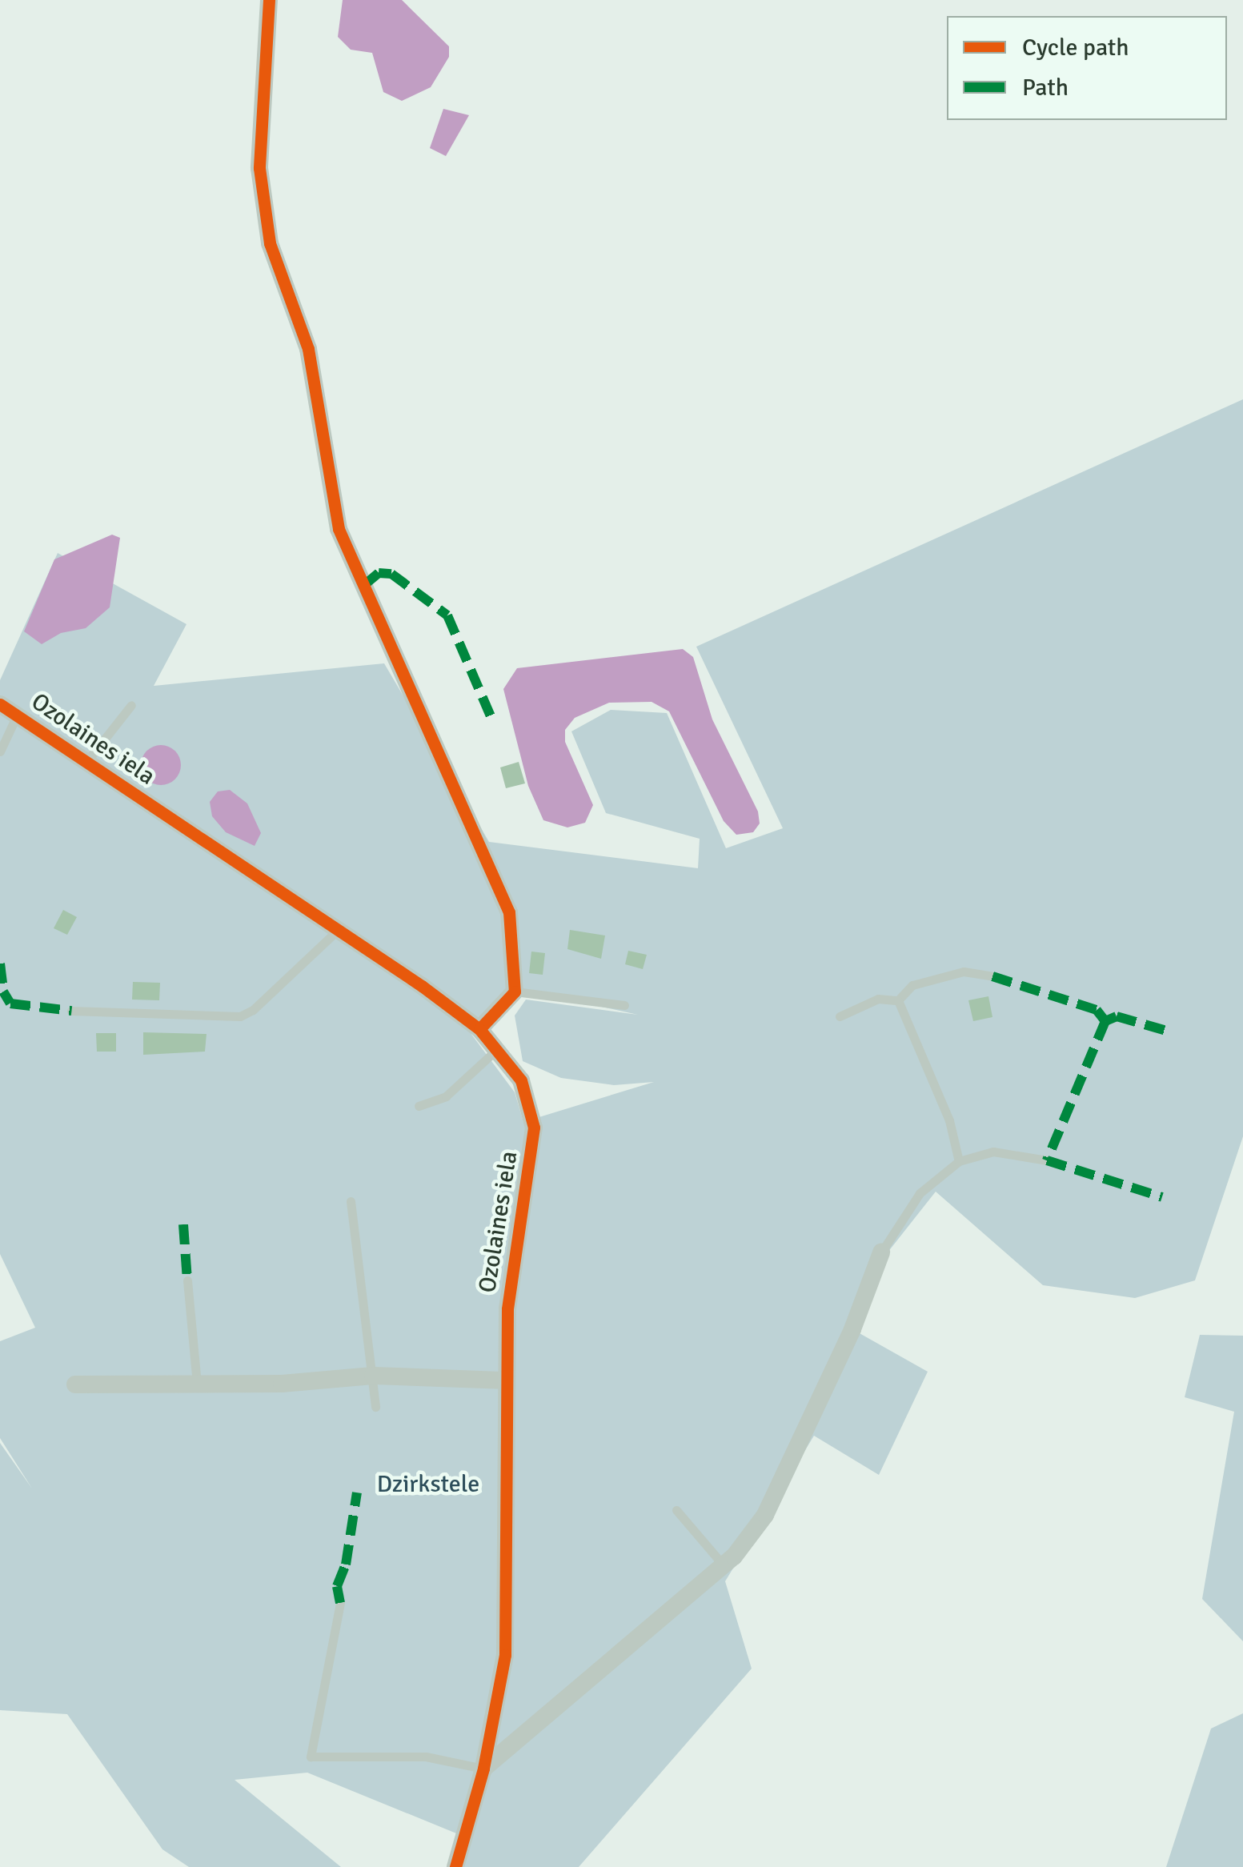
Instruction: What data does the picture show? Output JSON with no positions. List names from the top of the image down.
{
  "streets": {
    "street": ["Ozolaines iela"]
  },
  "parks": ["Dzirkstele"],
  "legend": ["Cycle path", "Path"]
}
